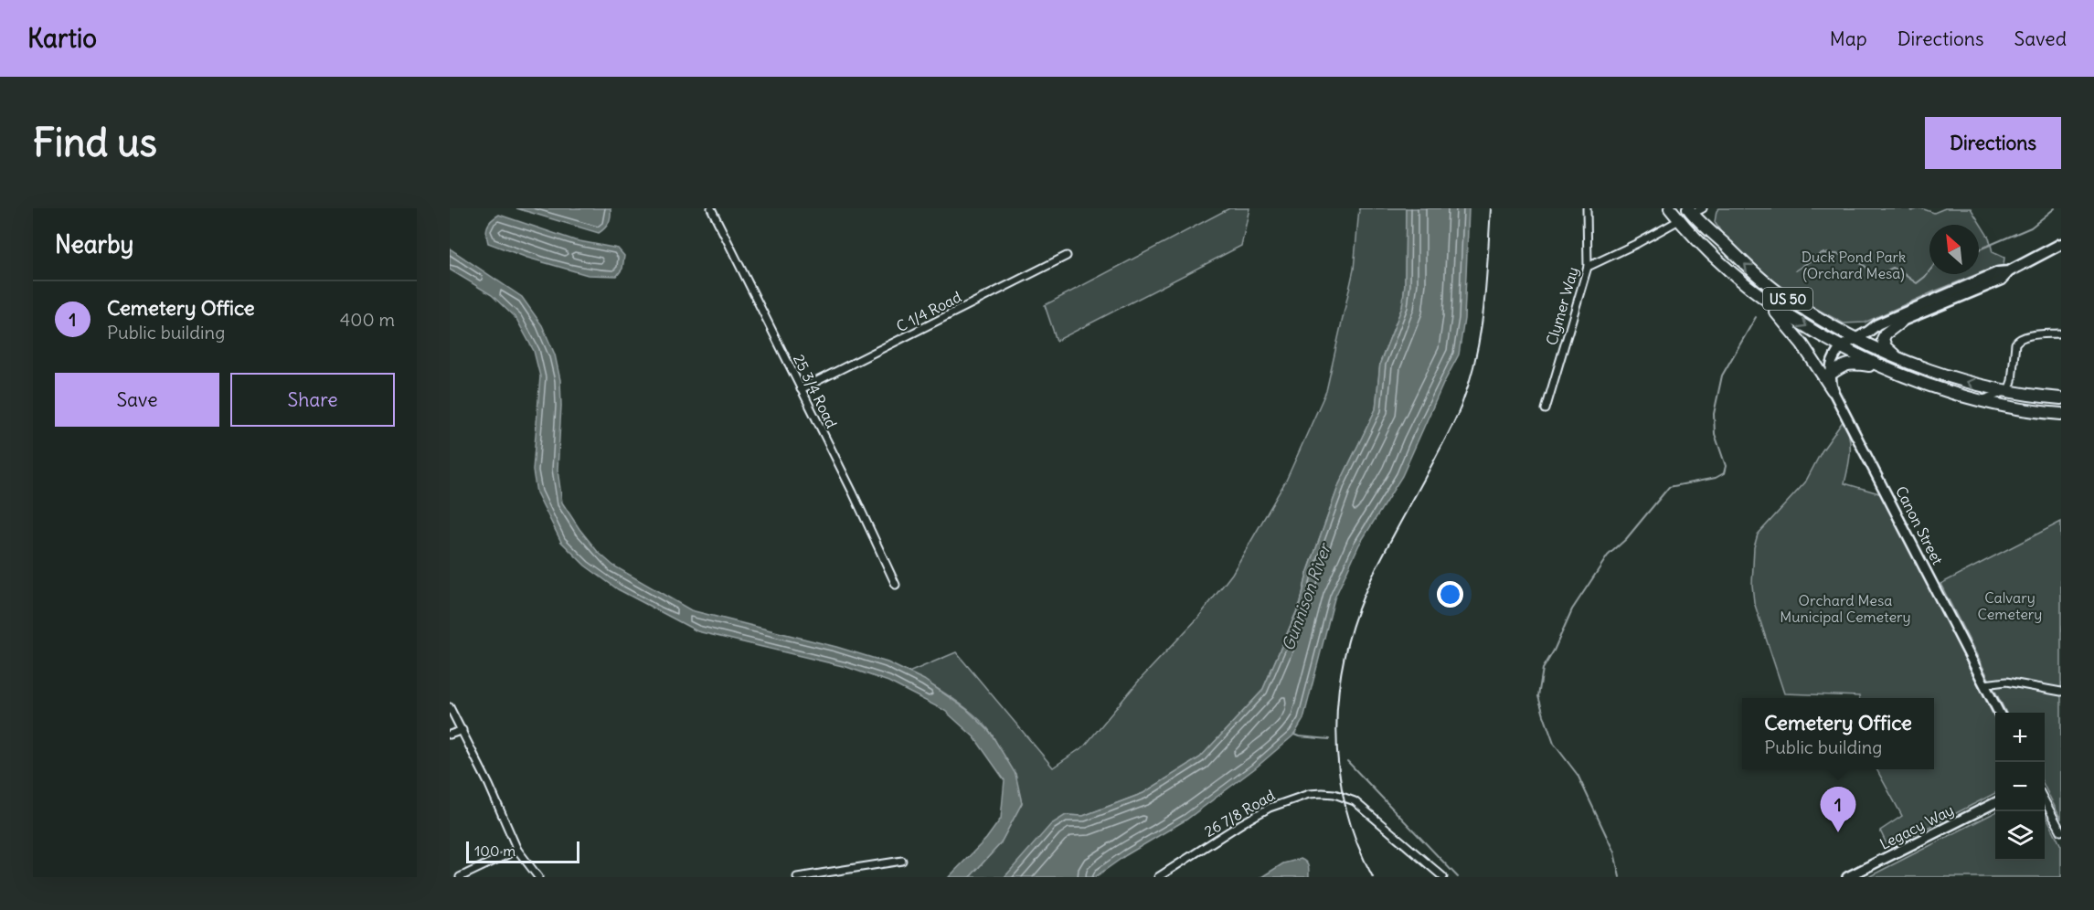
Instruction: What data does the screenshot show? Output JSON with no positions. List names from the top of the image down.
{
  "streets": {
    "highway": ["US 50"],
    "street": [
      "Clymer Way",
      "C 1/4 Road",
      "25 3/4 Road",
      "Canon Street",
      "26 7/8 Road",
      "Legacy Way"
    ]
  },
  "crossings": [
    ["C 1/4 Road", "25 3/4 Road"]
  ],
  "water": ["Gunnison River"],
  "parks": ["Duck Pond Park (Orchard Mesa)", "Calvary Cemetery", "Orchard Mesa Municipal Cemetery"],
  "scale_bar": "100 m",
  "north": "top left",
  "page": {
    "header": "Kartio",
    "nav": ["Map", "Directions", "Saved"],
    "buttons": [
      "Directions",
      ["Save", "Share"]
    ],
    "title": "Find us",
    "heading": "Nearby",
    "list": [
      {
        "mark": "1",
        "name": "Cemetery Office",
        "note": "Public building",
        "value": "400 m"
      }
    ],
    "popup": ["Cemetery Office", "Public building"],
    "map_buttons": ["+", "−"],
    "pins": "1",
    "scale": "100 m"
  }
}
